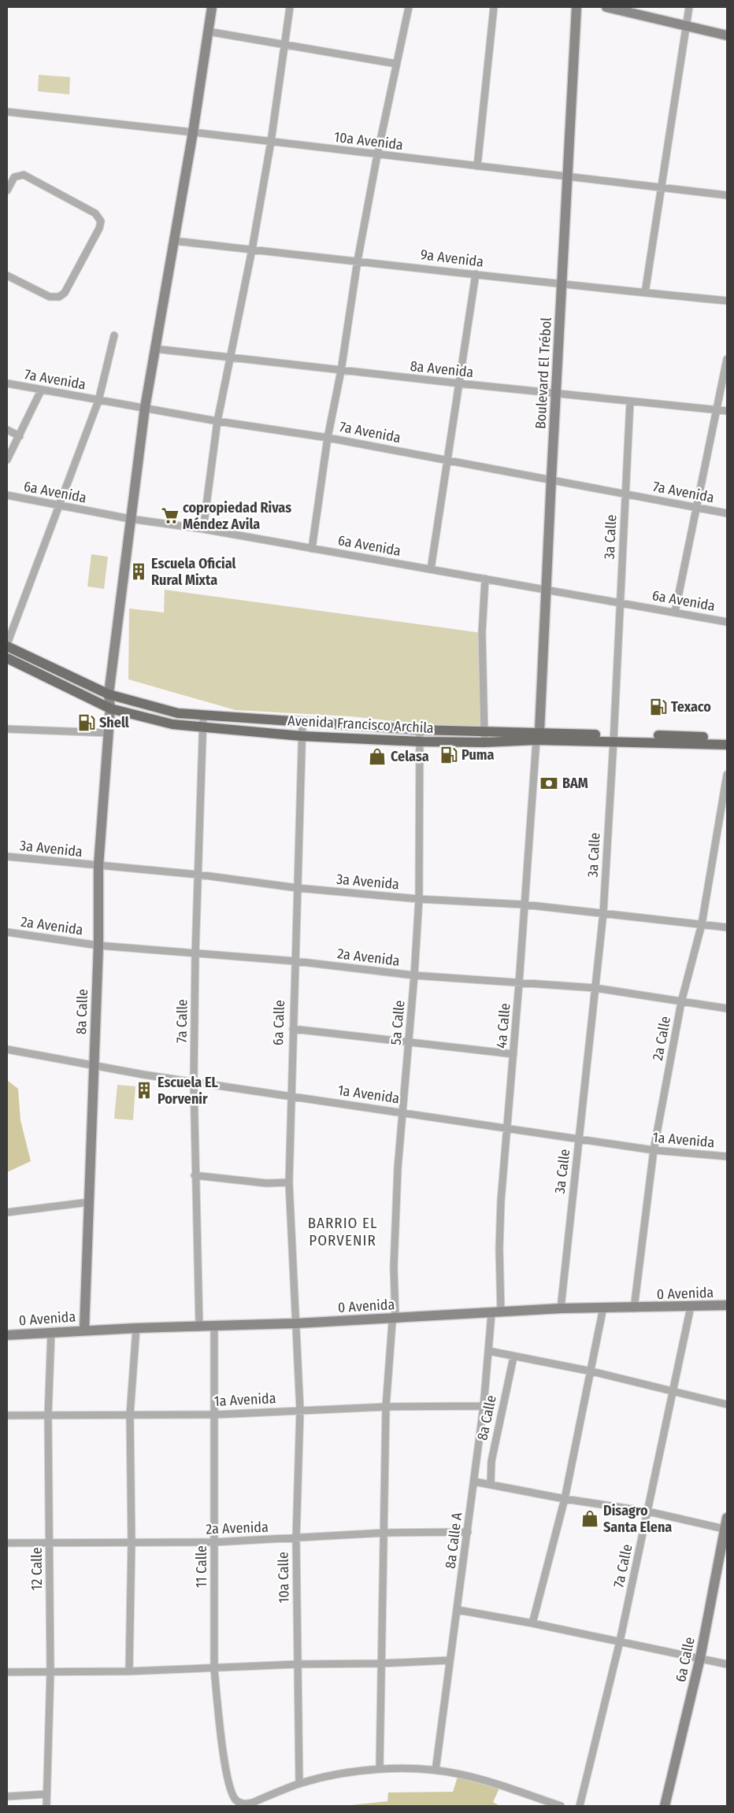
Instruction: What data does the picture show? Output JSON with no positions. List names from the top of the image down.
{
  "streets": {
    "main road": ["Avenida Francisco Archila"],
    "street": [
      "10a Avenida",
      "9a Avenida",
      "8a Avenida",
      "Boulevard El Trébol",
      "7a Avenida",
      "6a Avenida",
      "3a Calle",
      "3a Avenida",
      "2a Avenida",
      "8a Calle",
      "7a Calle",
      "6a Calle",
      "5a Calle",
      "4a Calle",
      "2a Calle",
      "1a Avenida",
      "0 Avenida",
      "8a Calle A",
      "11 Calle",
      "12 Calle",
      "10a Calle"
    ]
  },
  "crossings": [
    ["10a Avenida", "Boulevard El Trébol"],
    ["10a Avenida", "8a Calle"],
    ["9a Avenida", "Boulevard El Trébol"],
    ["9a Avenida", "8a Calle"],
    ["8a Avenida", "Boulevard El Trébol"],
    ["8a Avenida", "3a Calle"],
    ["8a Avenida", "8a Calle"],
    ["Boulevard El Trébol", "7a Avenida"],
    ["Boulevard El Trébol", "6a Avenida"],
    ["Boulevard El Trébol", "Avenida Francisco Archila"],
    ["Boulevard El Trébol", "4a Calle"],
    ["7a Avenida", "3a Calle"],
    ["7a Avenida", "8a Calle"],
    ["6a Avenida", "3a Calle"],
    ["6a Avenida", "8a Calle"],
    ["3a Calle", "Avenida Francisco Archila"],
    ["3a Calle", "3a Avenida"],
    ["3a Calle", "2a Avenida"],
    ["3a Calle", "1a Avenida"],
    ["3a Calle", "0 Avenida"],
    ["Avenida Francisco Archila", "8a Calle"],
    ["Avenida Francisco Archila", "7a Calle"],
    ["Avenida Francisco Archila", "6a Calle"],
    ["Avenida Francisco Archila", "5a Calle"],
    ["Avenida Francisco Archila", "4a Calle"],
    ["3a Avenida", "8a Calle"],
    ["3a Avenida", "7a Calle"],
    ["3a Avenida", "6a Calle"],
    ["3a Avenida", "5a Calle"],
    ["3a Avenida", "4a Calle"],
    ["3a Avenida", "2a Calle"],
    ["2a Avenida", "8a Calle"],
    ["2a Avenida", "7a Calle"],
    ["2a Avenida", "6a Calle"],
    ["2a Avenida", "5a Calle"],
    ["2a Avenida", "4a Calle"],
    ["2a Avenida", "2a Calle"],
    ["2a Avenida", "8a Calle A"],
    ["2a Avenida", "11 Calle"],
    ["2a Avenida", "12 Calle"],
    ["2a Avenida", "10a Calle"],
    ["8a Calle", "1a Avenida"],
    ["8a Calle", "0 Avenida"],
    ["7a Calle", "1a Avenida"],
    ["7a Calle", "0 Avenida"],
    ["6a Calle", "1a Avenida"],
    ["6a Calle", "0 Avenida"],
    ["6a Calle", "10a Calle"],
    ["5a Calle", "1a Avenida"],
    ["5a Calle", "0 Avenida"],
    ["4a Calle", "1a Avenida"],
    ["4a Calle", "0 Avenida"],
    ["4a Calle", "8a Calle A"],
    ["2a Calle", "1a Avenida"],
    ["2a Calle", "0 Avenida"],
    ["1a Avenida", "8a Calle A"],
    ["1a Avenida", "11 Calle"],
    ["1a Avenida", "12 Calle"],
    ["1a Avenida", "10a Calle"],
    ["0 Avenida", "8a Calle A"],
    ["0 Avenida", "11 Calle"],
    ["0 Avenida", "12 Calle"],
    ["0 Avenida", "10a Calle"]
  ],
  "districts": ["BARRIO EL PORVENIR"],
  "places": {
    "supermarket": ["copropiedad Rivas Méndez Avila"],
    "building": ["Escuela Oficial Rural Mixta", "Escuela EL Porvenir"],
    "fuel station": ["Texaco", "Shell", "Puma"],
    "shop": ["Celasa", "Disagro Santa Elena"],
    "bank": ["BAM"]
  }
}
